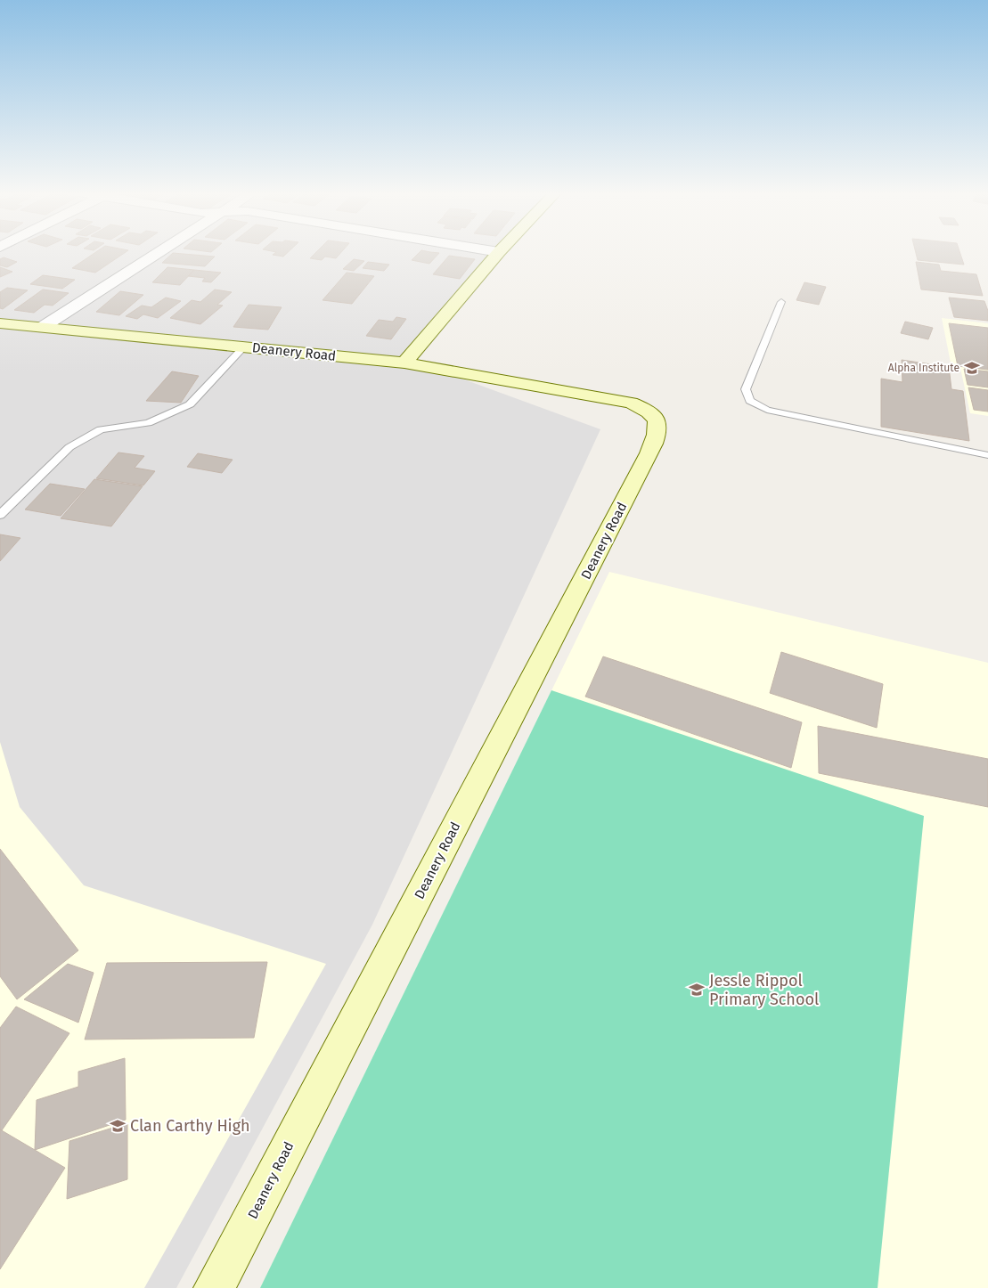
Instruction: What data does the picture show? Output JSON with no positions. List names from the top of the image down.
{
  "streets": {
    "street": ["Deanery Road"]
  },
  "places": {
    "school or university": ["Alpha Institute", "Jessle Rippol Primary School", "Clan Carthy High"]
  }
}
